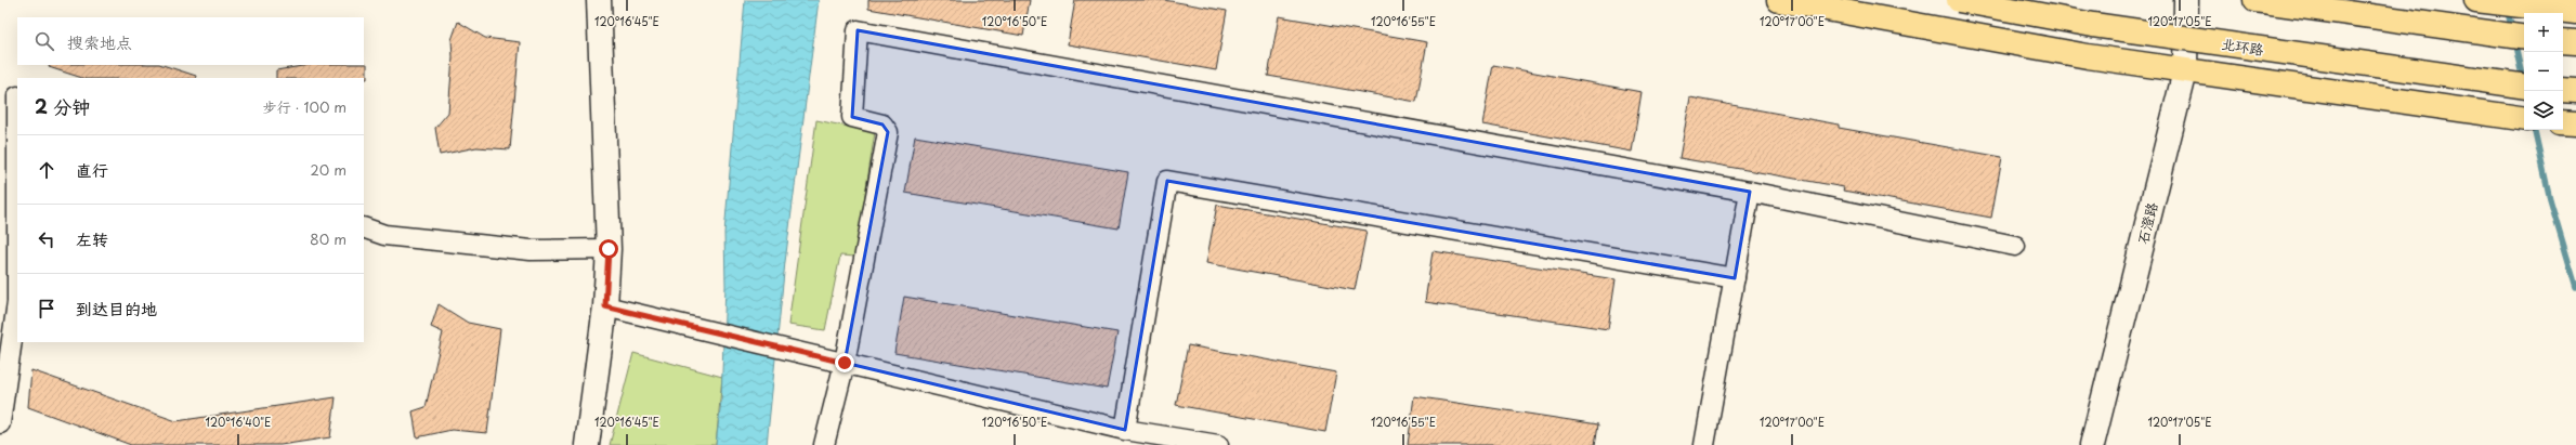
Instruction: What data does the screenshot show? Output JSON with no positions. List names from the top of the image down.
{
  "streets": {
    "highway": ["北环路"],
    "street": ["石澄路"]
  },
  "page": {
    "map_buttons": ["+", "−"],
    "search": "搜索地点",
    "heading": ["2 分钟", "步行 · 100 m"],
    "list": [
      ["直行", "20 m"],
      ["左转", "80 m"],
      "到达目的地"
    ]
  },
  "coordinates": [
    "120°16'45\"E",
    "120°16'50\"E",
    "120°16'55\"E",
    "120°17'00\"E",
    "120°17'05\"E",
    "120°16'40\"E"
  ]
}
